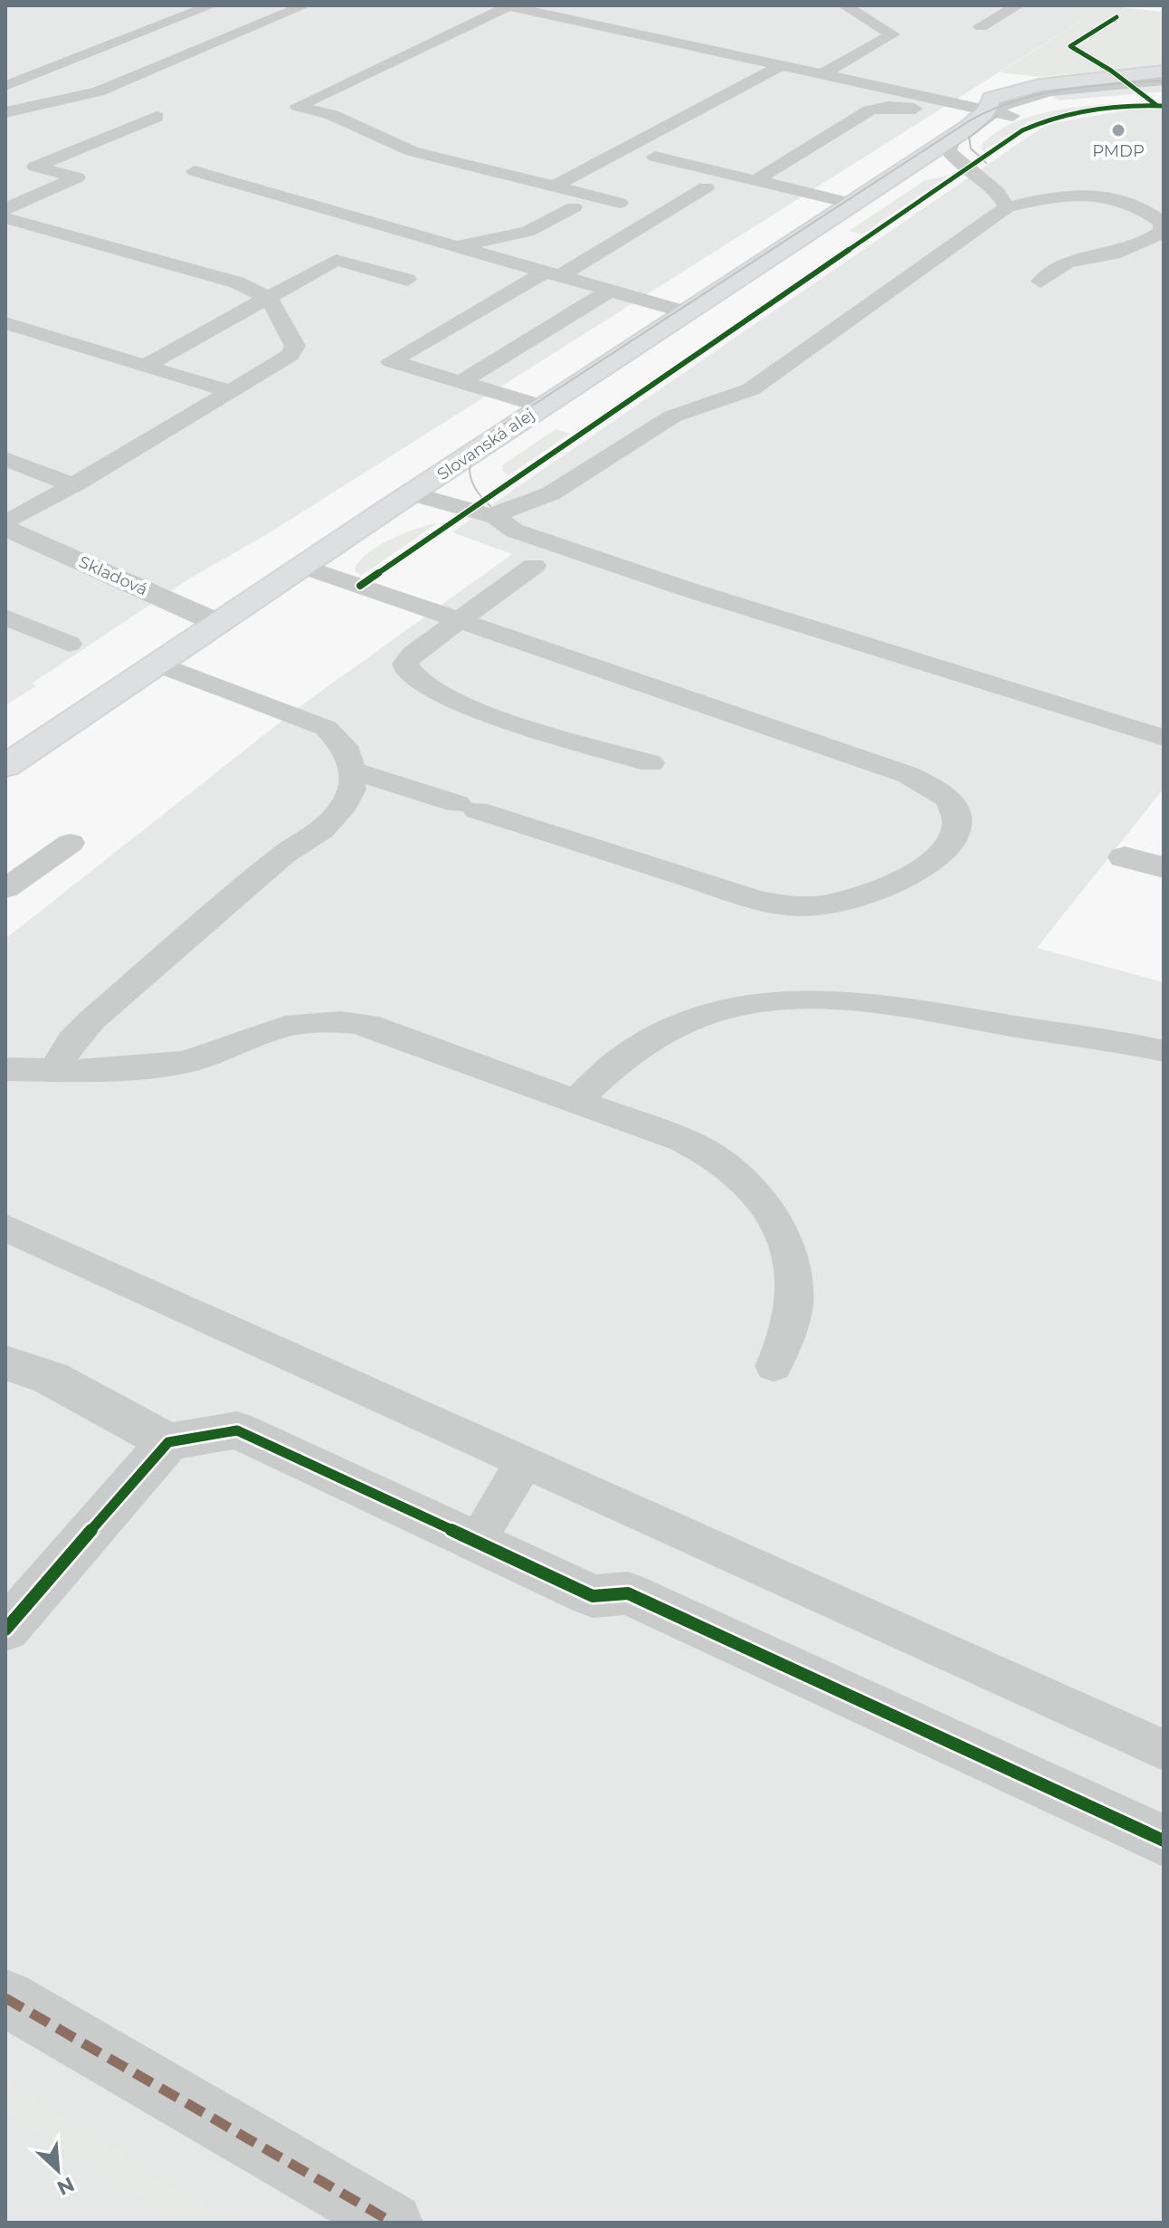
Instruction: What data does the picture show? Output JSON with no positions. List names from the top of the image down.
{
  "streets": {
    "main road": ["Slovanská alej"],
    "street": ["Skladová"]
  },
  "crossings": [
    ["Slovanská alej", "Skladová"]
  ],
  "places": ["PMDP"],
  "north": "bottom right"
}
